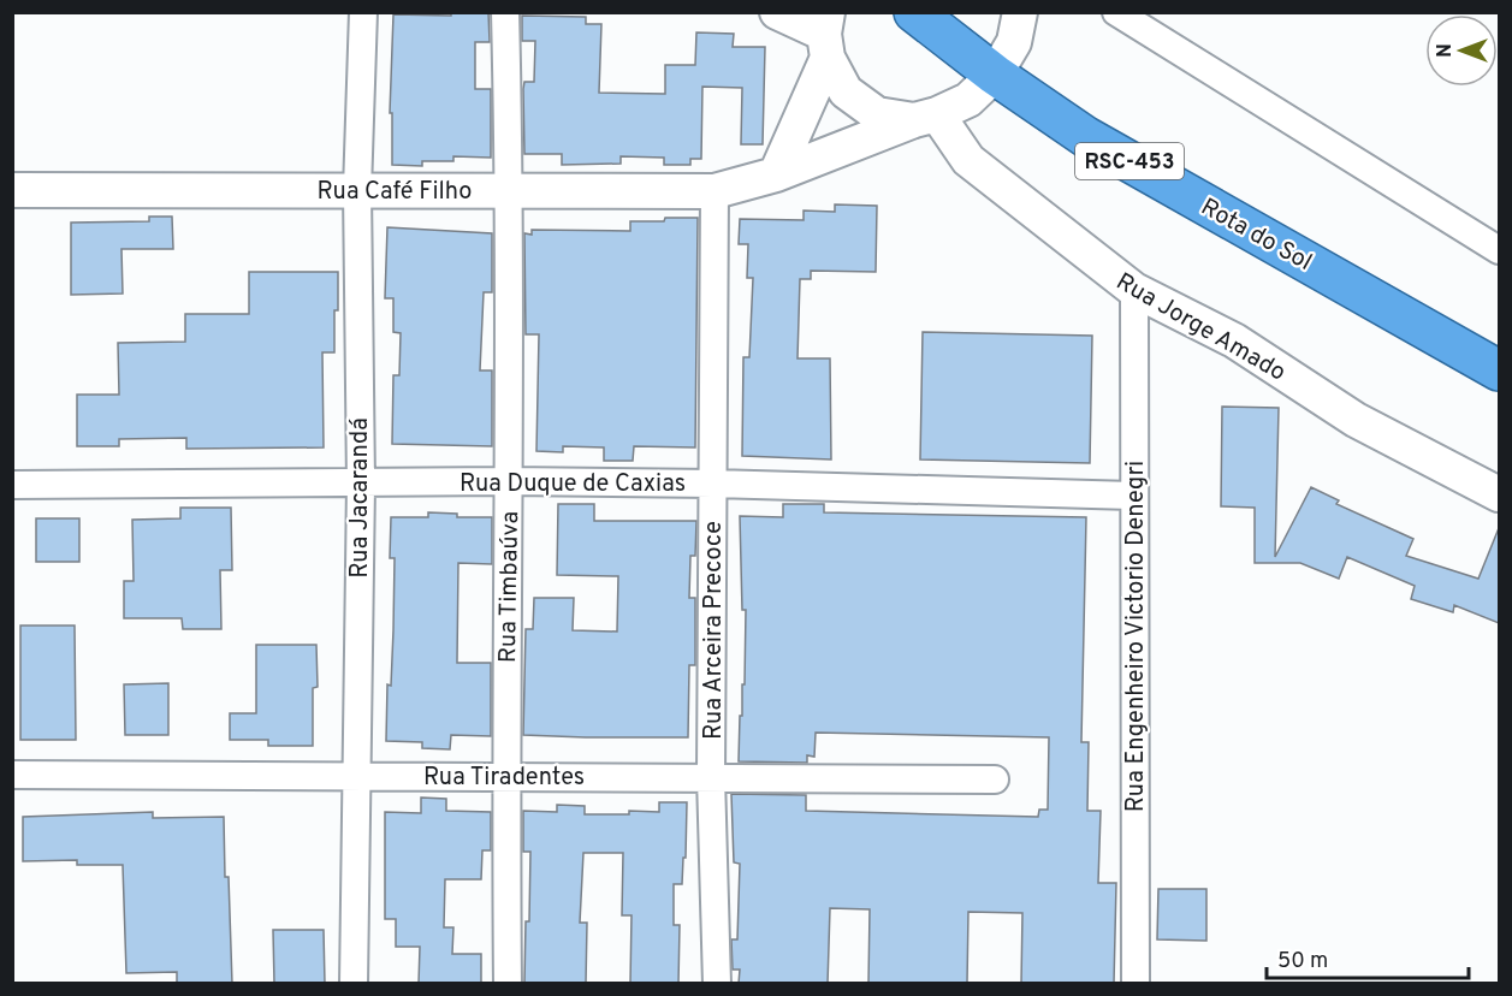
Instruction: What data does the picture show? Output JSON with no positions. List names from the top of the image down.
{
  "streets": {
    "highway": ["RSC-453", "Rota do Sol"],
    "street": [
      "Rua Café Filho",
      "Rua Jorge Amado",
      "Rua Duque de Caxias",
      "Rua Jacarandá",
      "Rua Timbaúva",
      "Rua Arceira Precoce",
      "Rua Engenheiro Victorio Denegri",
      "Rua Tiradentes"
    ]
  },
  "crossings": [
    ["Rua Café Filho", "Rota do Sol"],
    ["Rua Café Filho", "Rua Jorge Amado"],
    ["Rua Café Filho", "Rua Jacarandá"],
    ["Rua Café Filho", "Rua Timbaúva"],
    ["Rua Café Filho", "Rua Arceira Precoce"],
    ["Rua Jorge Amado", "Rua Engenheiro Victorio Denegri"],
    ["Rua Duque de Caxias", "Rua Jacarandá"],
    ["Rua Duque de Caxias", "Rua Timbaúva"],
    ["Rua Duque de Caxias", "Rua Arceira Precoce"],
    ["Rua Duque de Caxias", "Rua Engenheiro Victorio Denegri"],
    ["Rua Jacarandá", "Rua Tiradentes"],
    ["Rua Timbaúva", "Rua Tiradentes"],
    ["Rua Arceira Precoce", "Rua Tiradentes"]
  ],
  "scale_bar": "50 m",
  "north": "left"
}
